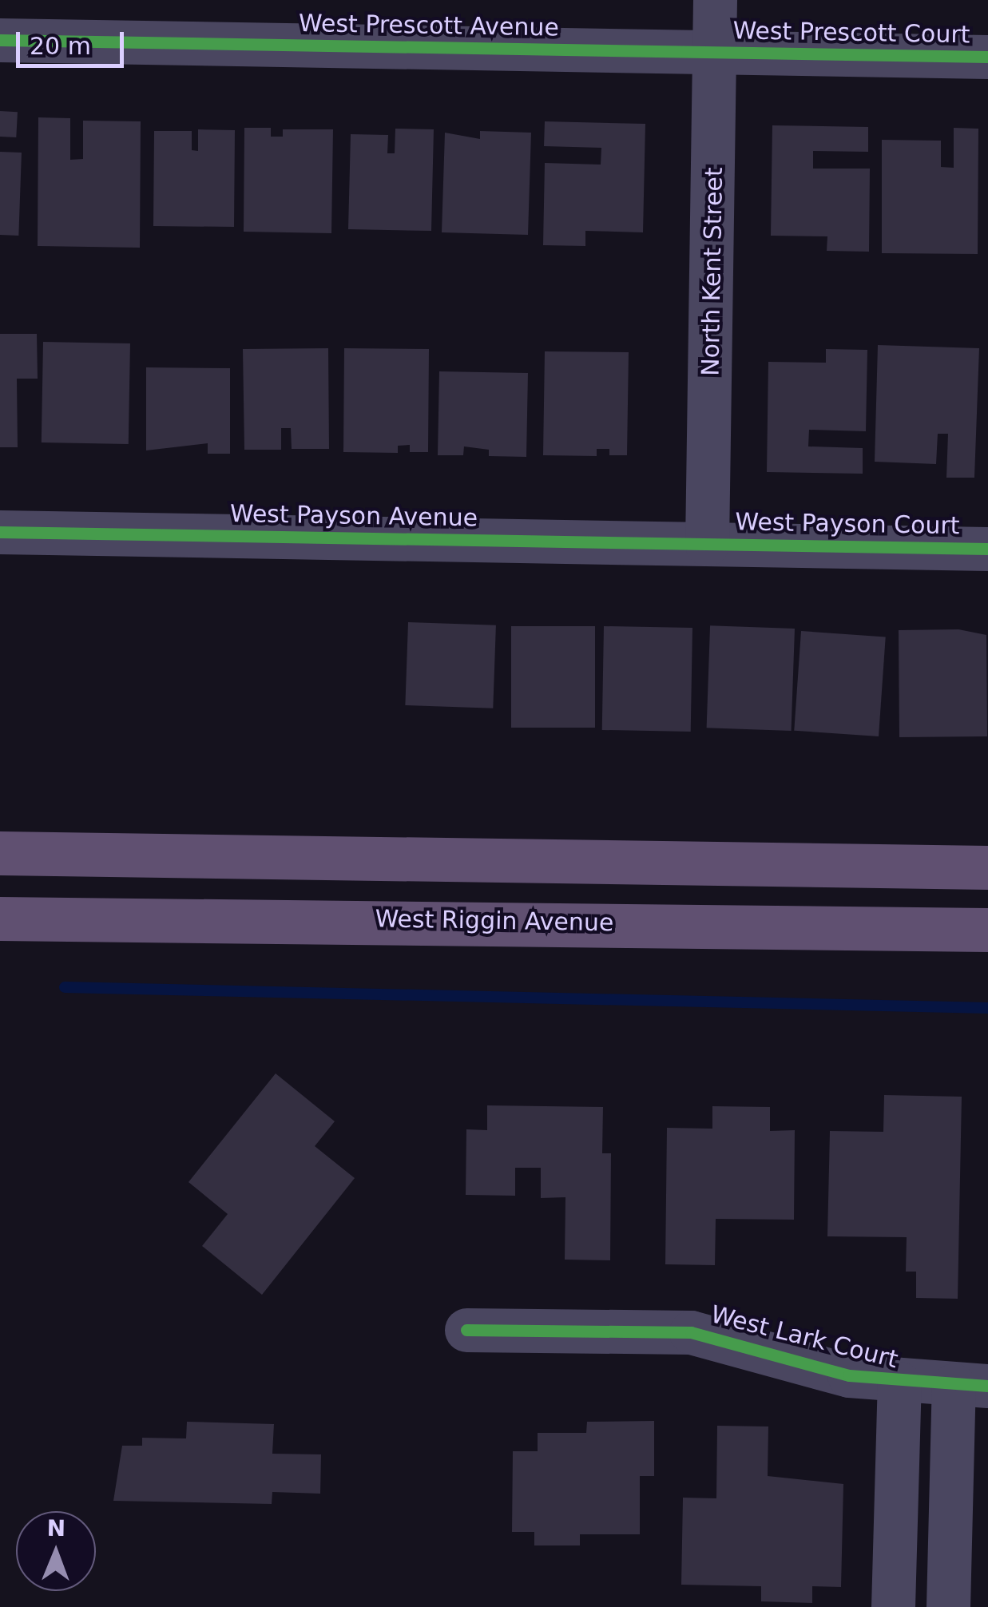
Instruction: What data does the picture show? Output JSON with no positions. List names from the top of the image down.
{
  "streets": {
    "main road": ["West Riggin Avenue"],
    "street": [
      "West Prescott Avenue",
      "West Prescott Court",
      "North Kent Street",
      "West Payson Avenue",
      "West Payson Court",
      "West Lark Court"
    ]
  },
  "crossings": [
    ["West Prescott Avenue", "West Prescott Court"],
    ["West Prescott Avenue", "North Kent Street"],
    ["West Prescott Court", "North Kent Street"],
    ["North Kent Street", "West Payson Avenue"],
    ["North Kent Street", "West Payson Court"],
    ["West Payson Avenue", "West Payson Court"]
  ],
  "scale_bar": "20 m",
  "north": "top"
}
